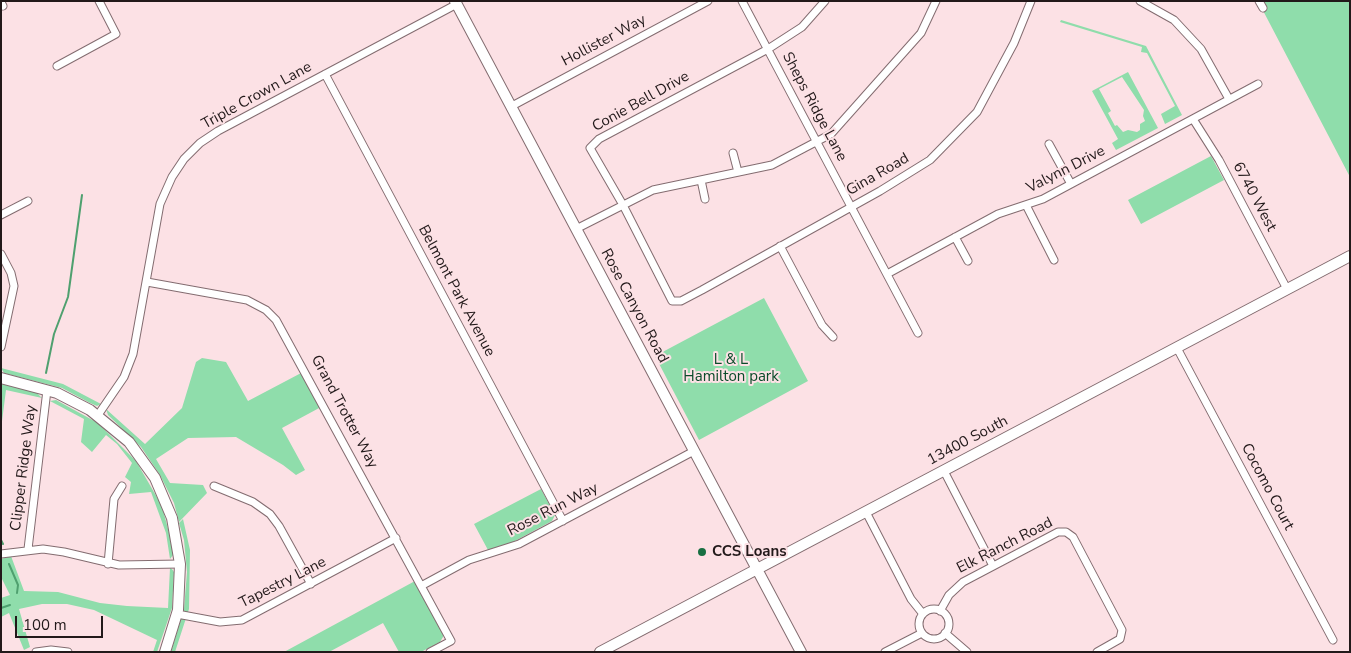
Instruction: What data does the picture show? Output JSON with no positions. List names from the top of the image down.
{
  "streets": {
    "street": [
      "Hollister Way",
      "Triple Crown Lane",
      "Conie Bell Drive",
      "Sheps Ridge Lane",
      "Valynn Drive",
      "Gina Road",
      "6740 West",
      "Belmont Park Avenue",
      "Rose Canyon Road",
      "Grand Trotter Way",
      "13400 South",
      "Clipper Ridge Way",
      "Cocomo Court",
      "Rose Run Way",
      "Elk Ranch Road",
      "Tapestry Lane"
    ]
  },
  "crossings": [
    ["Hollister Way", "Rose Canyon Road"],
    ["Triple Crown Lane", "Belmont Park Avenue"],
    ["Triple Crown Lane", "Rose Canyon Road"],
    ["Triple Crown Lane", "Grand Trotter Way"],
    ["Conie Bell Drive", "Sheps Ridge Lane"],
    ["Conie Bell Drive", "Gina Road"],
    ["Sheps Ridge Lane", "Valynn Drive"],
    ["Sheps Ridge Lane", "Gina Road"],
    ["Valynn Drive", "6740 West"],
    ["6740 West", "13400 South"],
    ["Belmont Park Avenue", "Rose Run Way"],
    ["Rose Canyon Road", "13400 South"],
    ["Rose Canyon Road", "Rose Run Way"],
    ["Grand Trotter Way", "Rose Run Way"],
    ["Grand Trotter Way", "Tapestry Lane"],
    ["13400 South", "Cocomo Court"]
  ],
  "parks": ["L & L Hamilton park"],
  "places": ["CCS Loans"],
  "scale_bar": "100 m"
}
